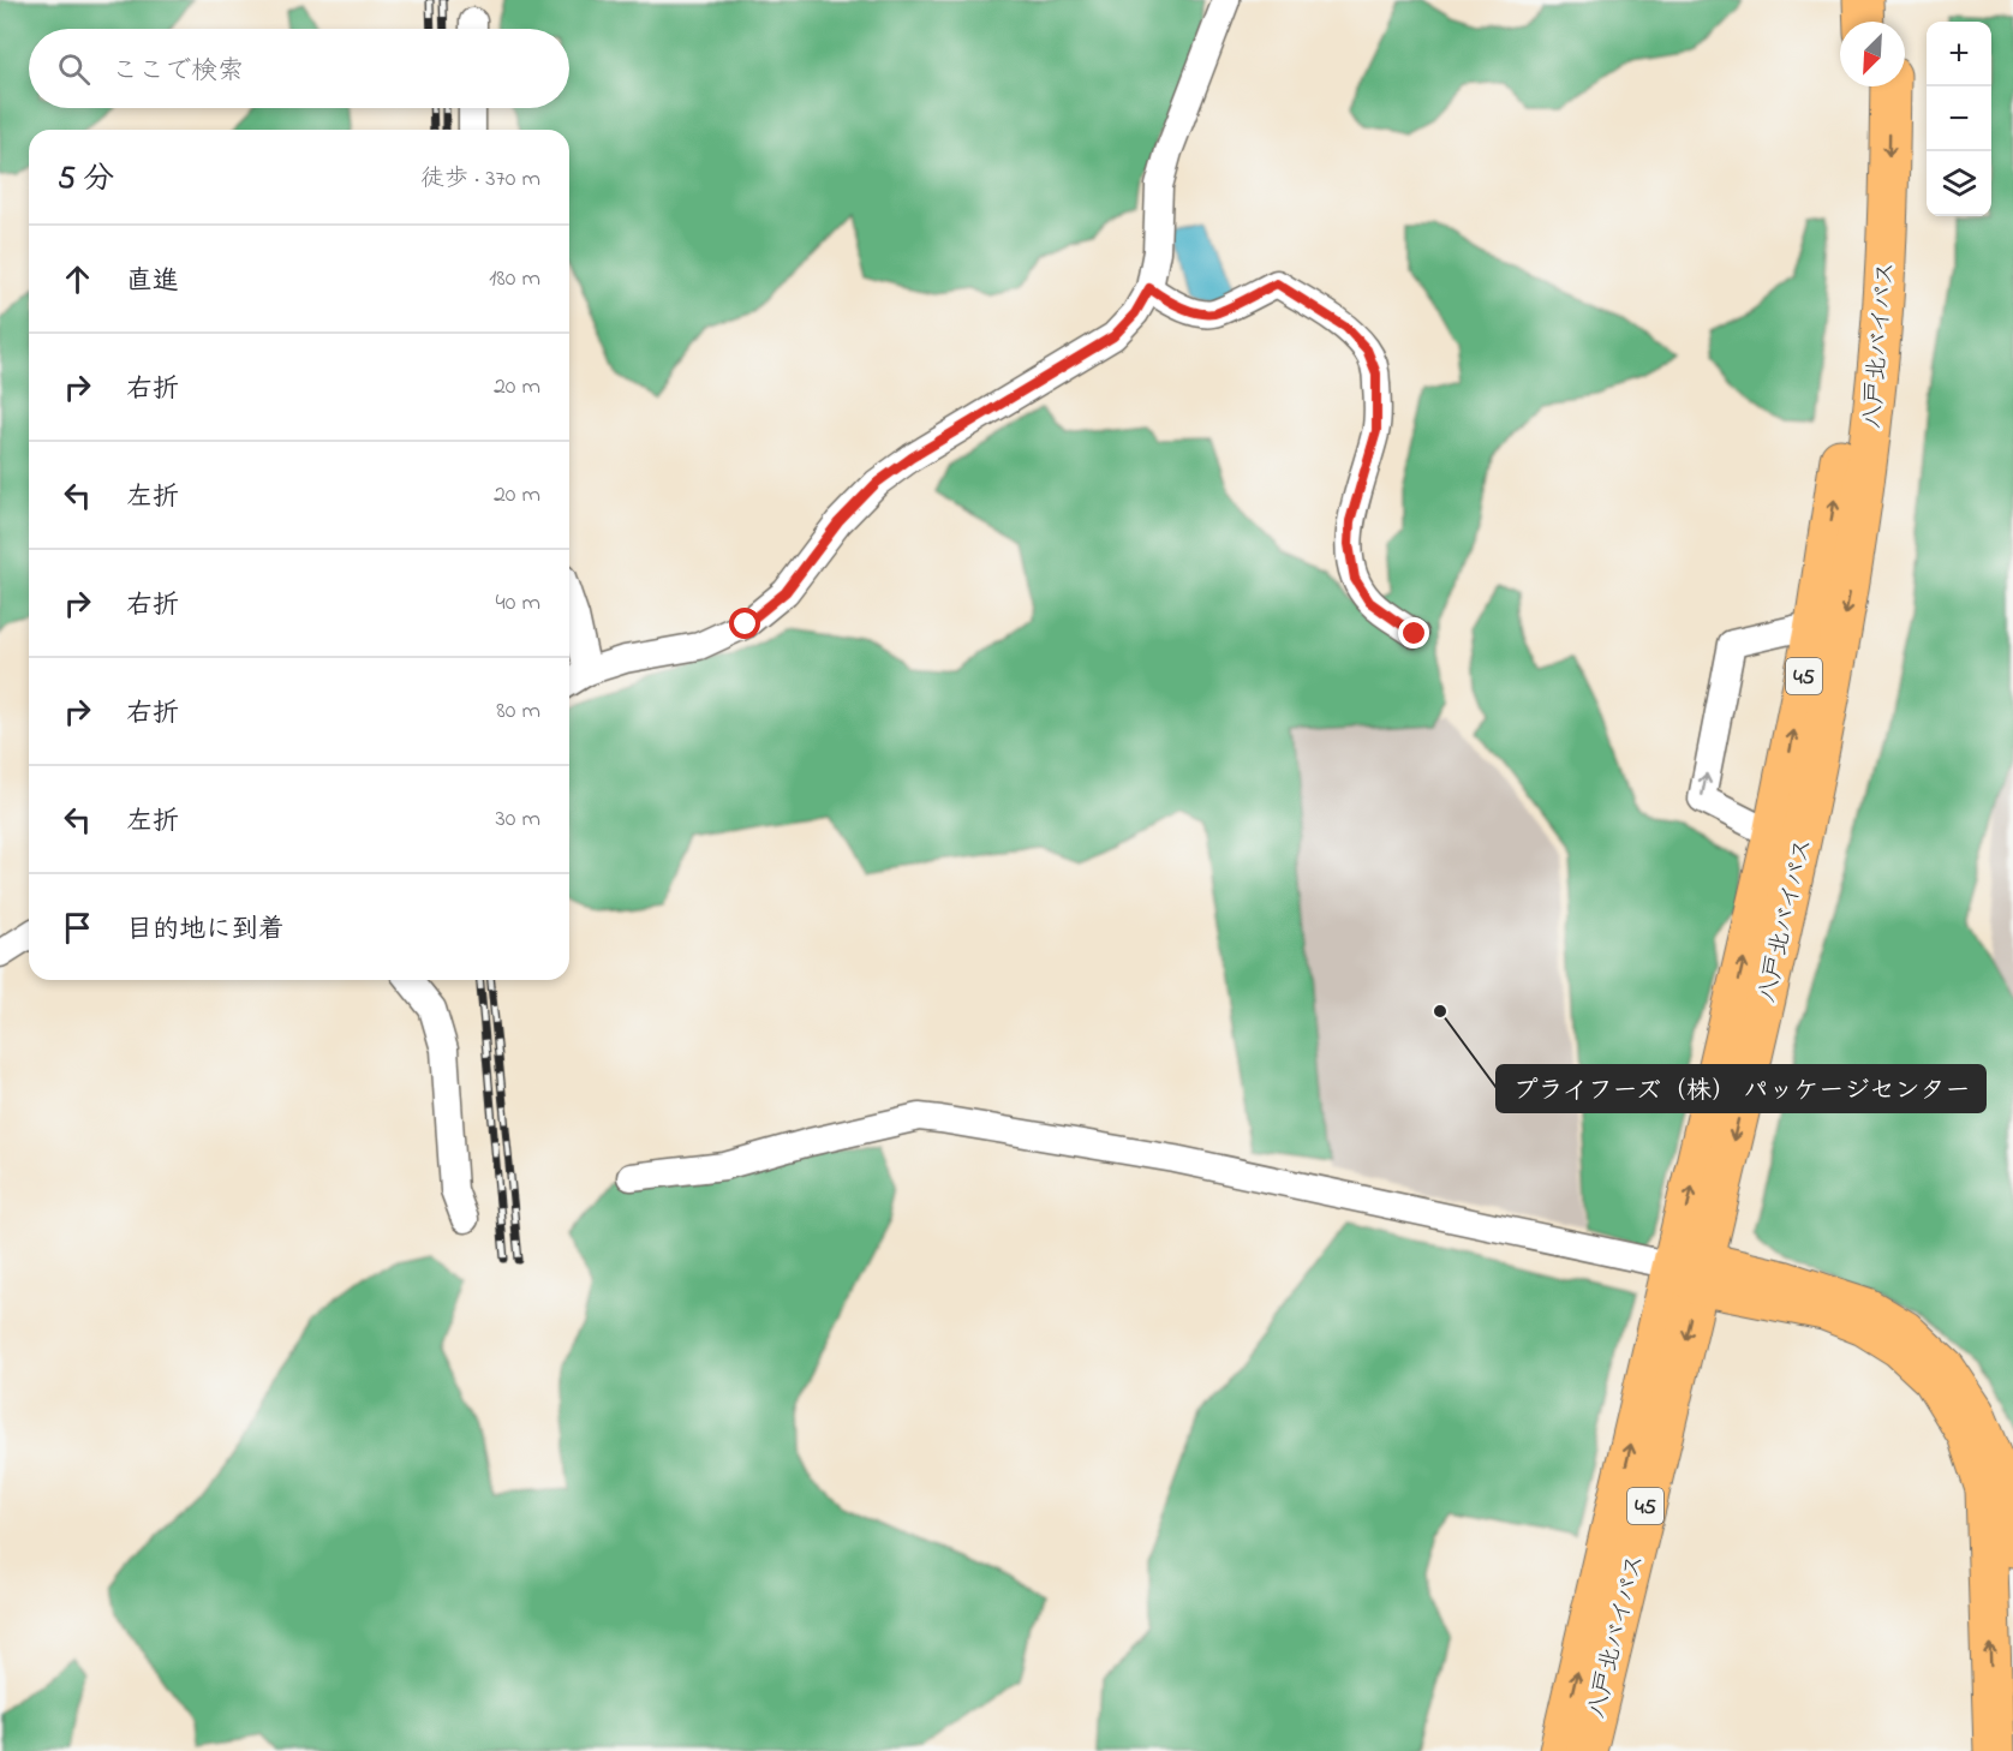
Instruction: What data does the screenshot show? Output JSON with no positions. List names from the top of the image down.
{
  "streets": {
    "highway": ["八戸北バイパス", "45"]
  },
  "places": ["プライフーズ（株） パッケージセンター"],
  "north": "bottom left",
  "page": {
    "map_buttons": ["+", "−"],
    "search": "ここで検索",
    "heading": ["5 分", "徒歩 · 370 m"],
    "list": [
      ["直進", "180 m"],
      ["右折", "20 m"],
      ["左折", "20 m"],
      ["右折", "40 m"],
      ["右折", "80 m"],
      ["左折", "30 m"],
      "目的地に到着"
    ]
  }
}
